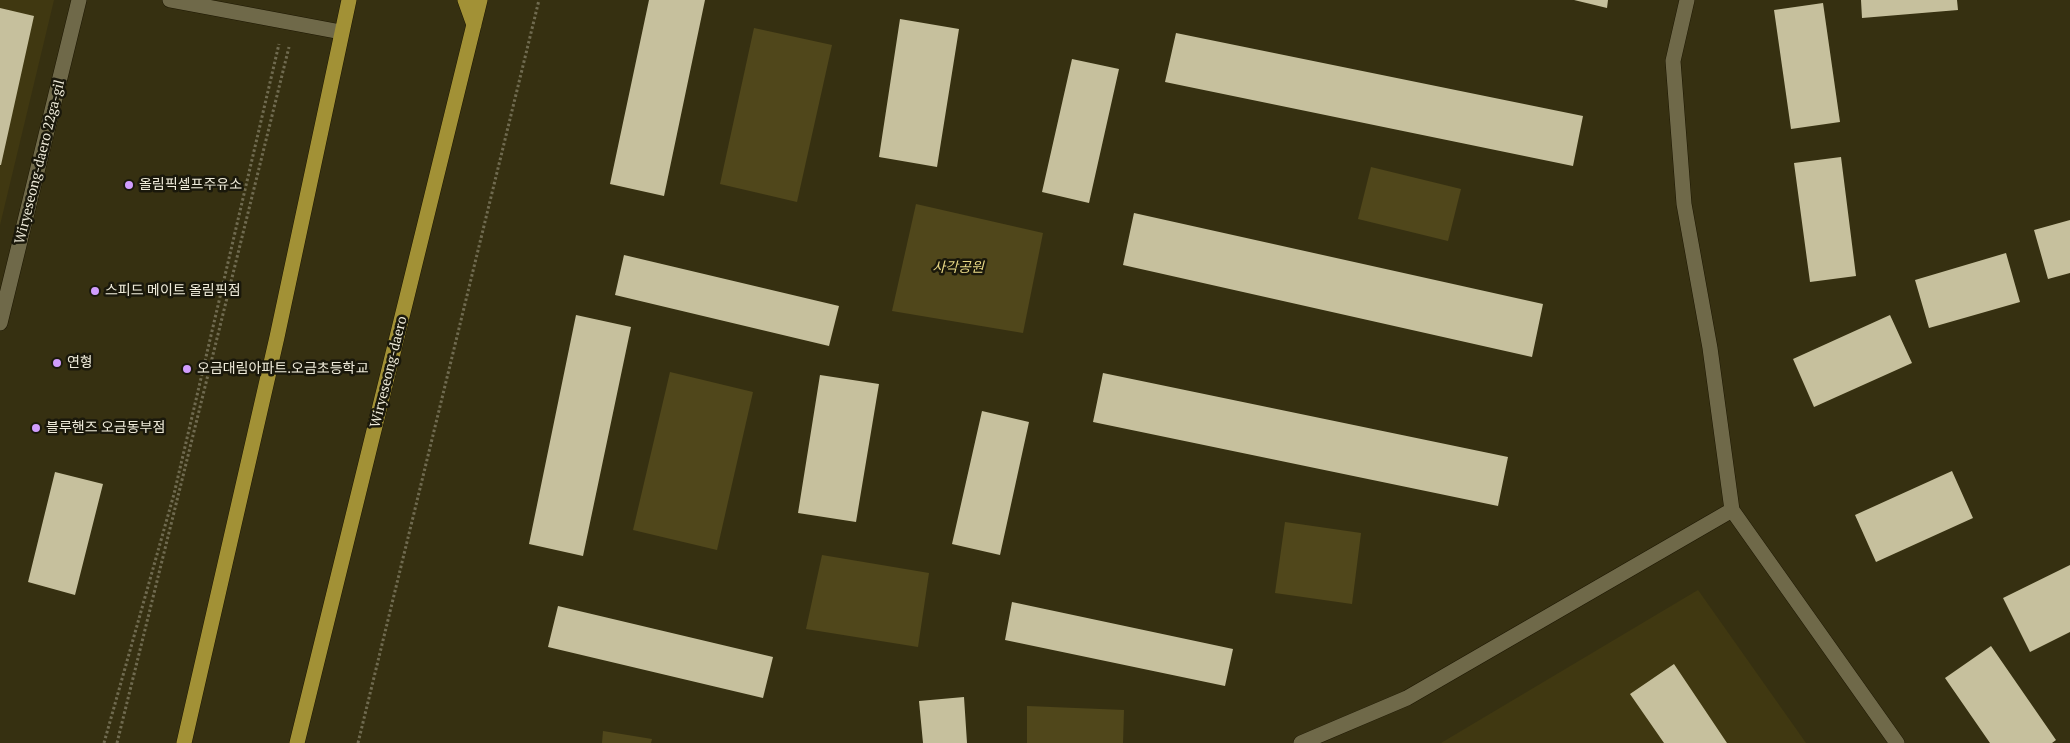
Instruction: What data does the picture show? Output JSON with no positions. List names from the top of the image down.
{
  "streets": {
    "main road": ["Wiryeseong-daero"],
    "street": ["Wiryeseong-daero 22ga-gil"]
  },
  "parks": ["사각공원"],
  "places": [
    "올림픽셀프주유소",
    "스피드 메이트 올림픽점",
    "연형",
    "오금대림아파트.오금초등학교",
    "블루핸즈 오금동부점"
  ]
}
